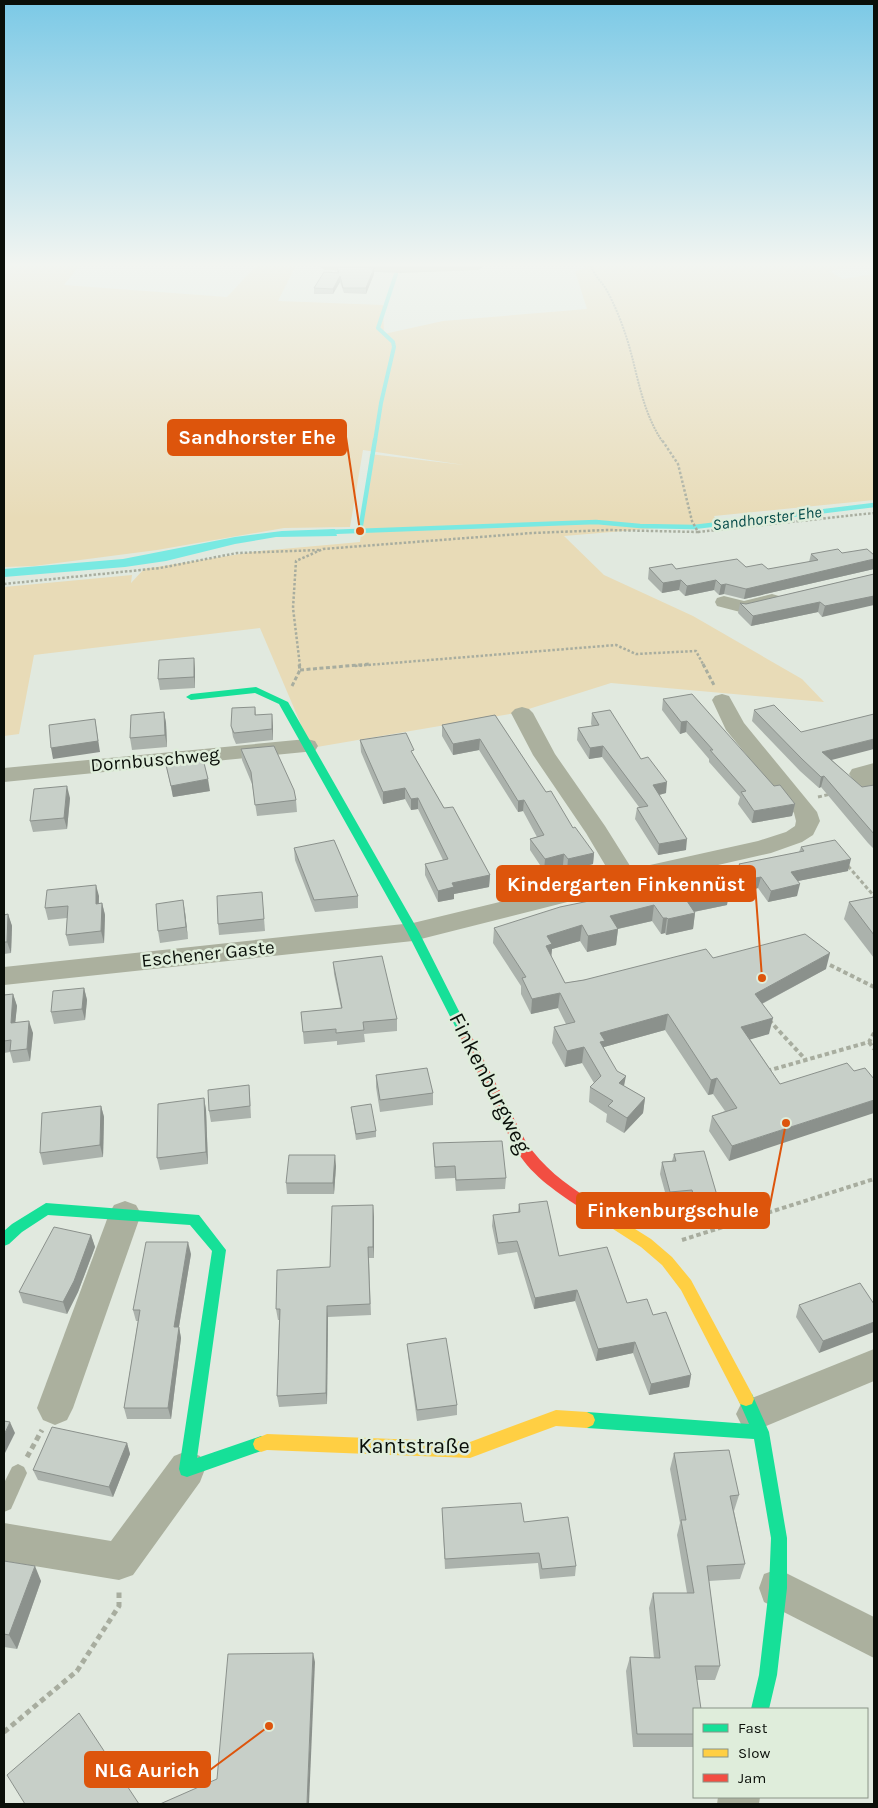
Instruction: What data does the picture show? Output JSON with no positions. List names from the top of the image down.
{
  "streets": {
    "street": [
      "Dornbuschweg",
      "Eschener Gaste",
      "Finkenburgweg",
      "Kantstraße"
    ]
  },
  "crossings": [
    ["Dornbuschweg", "Finkenburgweg"],
    ["Eschener Gaste", "Finkenburgweg"],
    ["Finkenburgweg", "Kantstraße"]
  ],
  "water": ["Sandhorster Ehe"],
  "places": [
    "Sandhorster Ehe",
    "Kindergarten Finkennüst",
    "Finkenburgschule",
    "NLG Aurich"
  ],
  "legend": ["Fast", "Slow", "Jam"]
}
